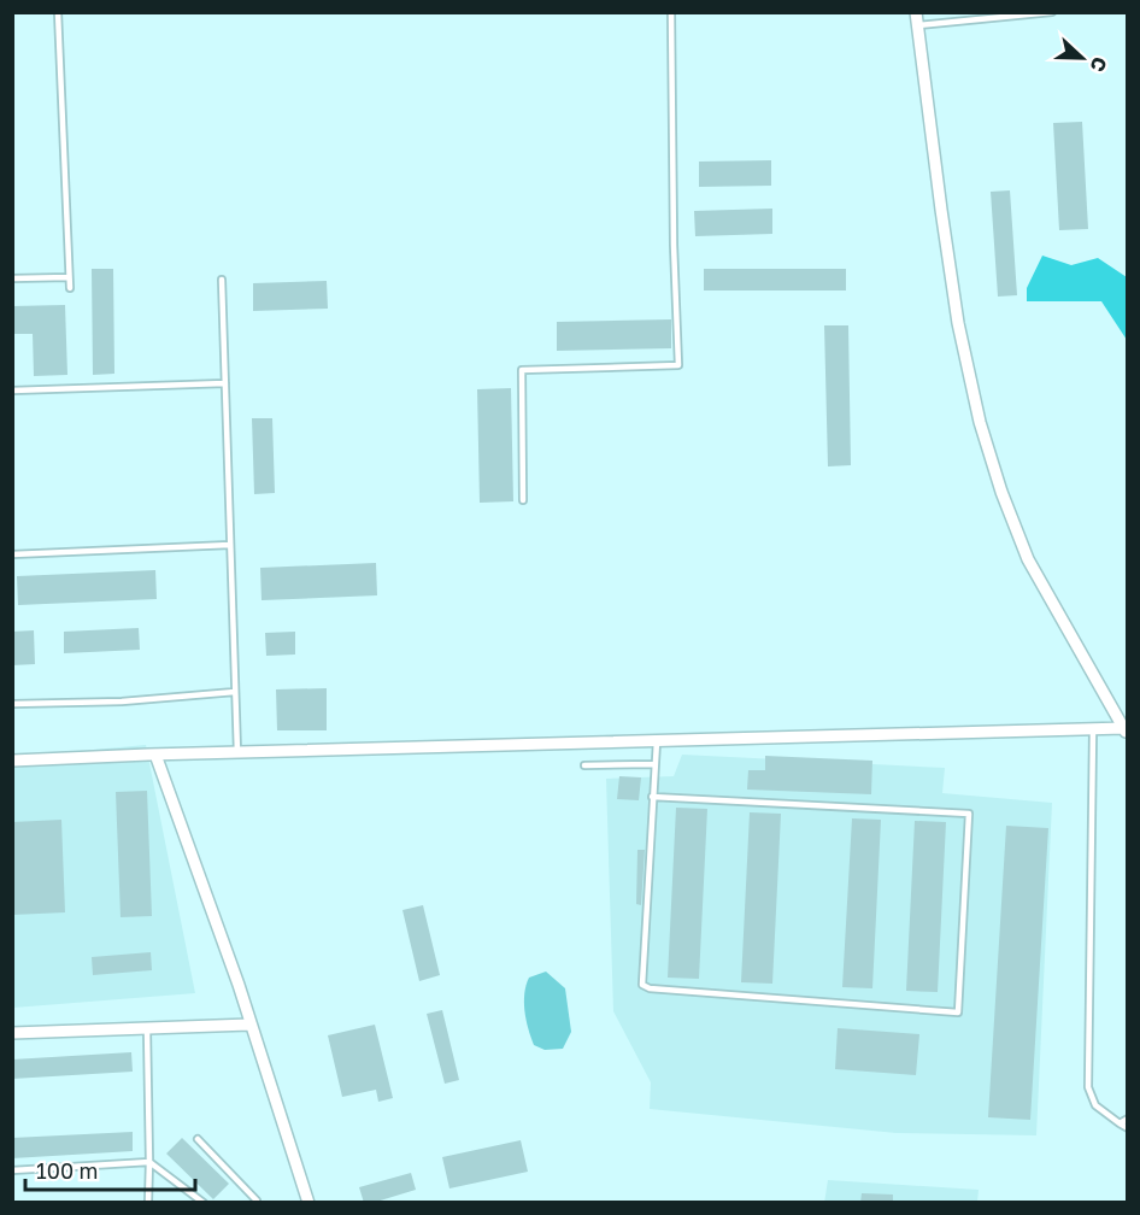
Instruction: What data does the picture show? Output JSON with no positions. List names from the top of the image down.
{
  "scale_bar": "100 m",
  "north": "right"
}
